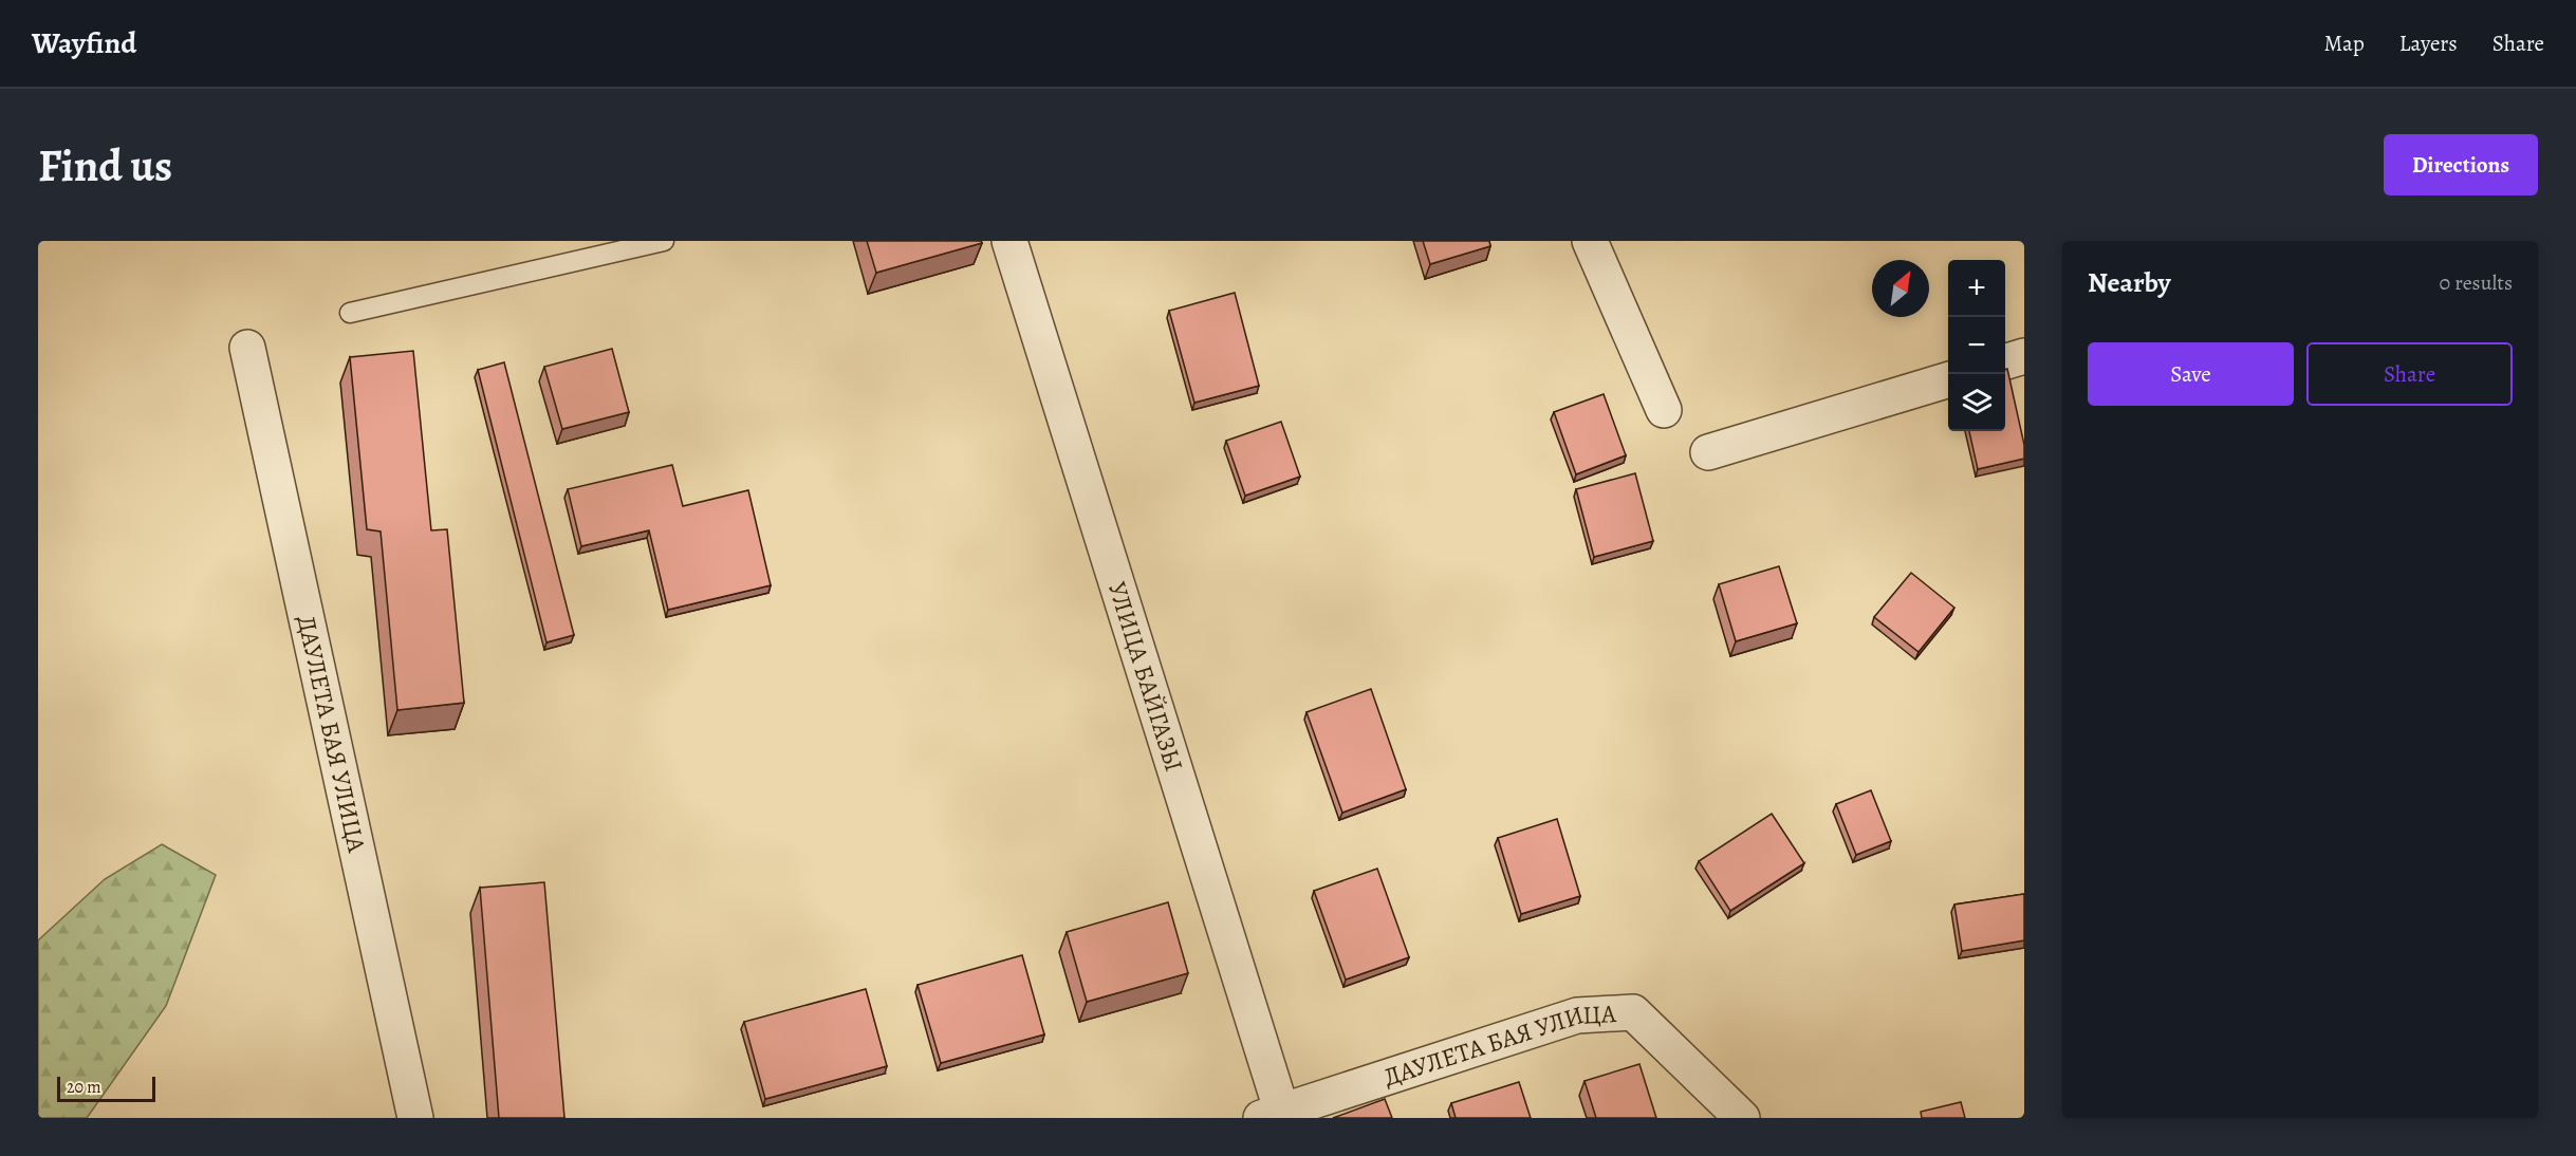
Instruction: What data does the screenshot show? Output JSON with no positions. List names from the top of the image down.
{
  "streets": {
    "street": ["УЛИЦА БАЙГАЗЫ", "ДАУЛЕТА БАЯ УЛИЦА"]
  },
  "crossings": [
    ["УЛИЦА БАЙГАЗЫ", "ДАУЛЕТА БАЯ УЛИЦА"]
  ],
  "scale_bar": "20 m",
  "north": "top right",
  "page": {
    "header": "Wayfind",
    "nav": ["Map", "Layers", "Share"],
    "buttons": [
      "Directions",
      ["Save", "Share"]
    ],
    "title": "Find us",
    "heading": ["Nearby", "0 results"],
    "map_buttons": ["+", "−"],
    "scale": "20 m"
  }
}
